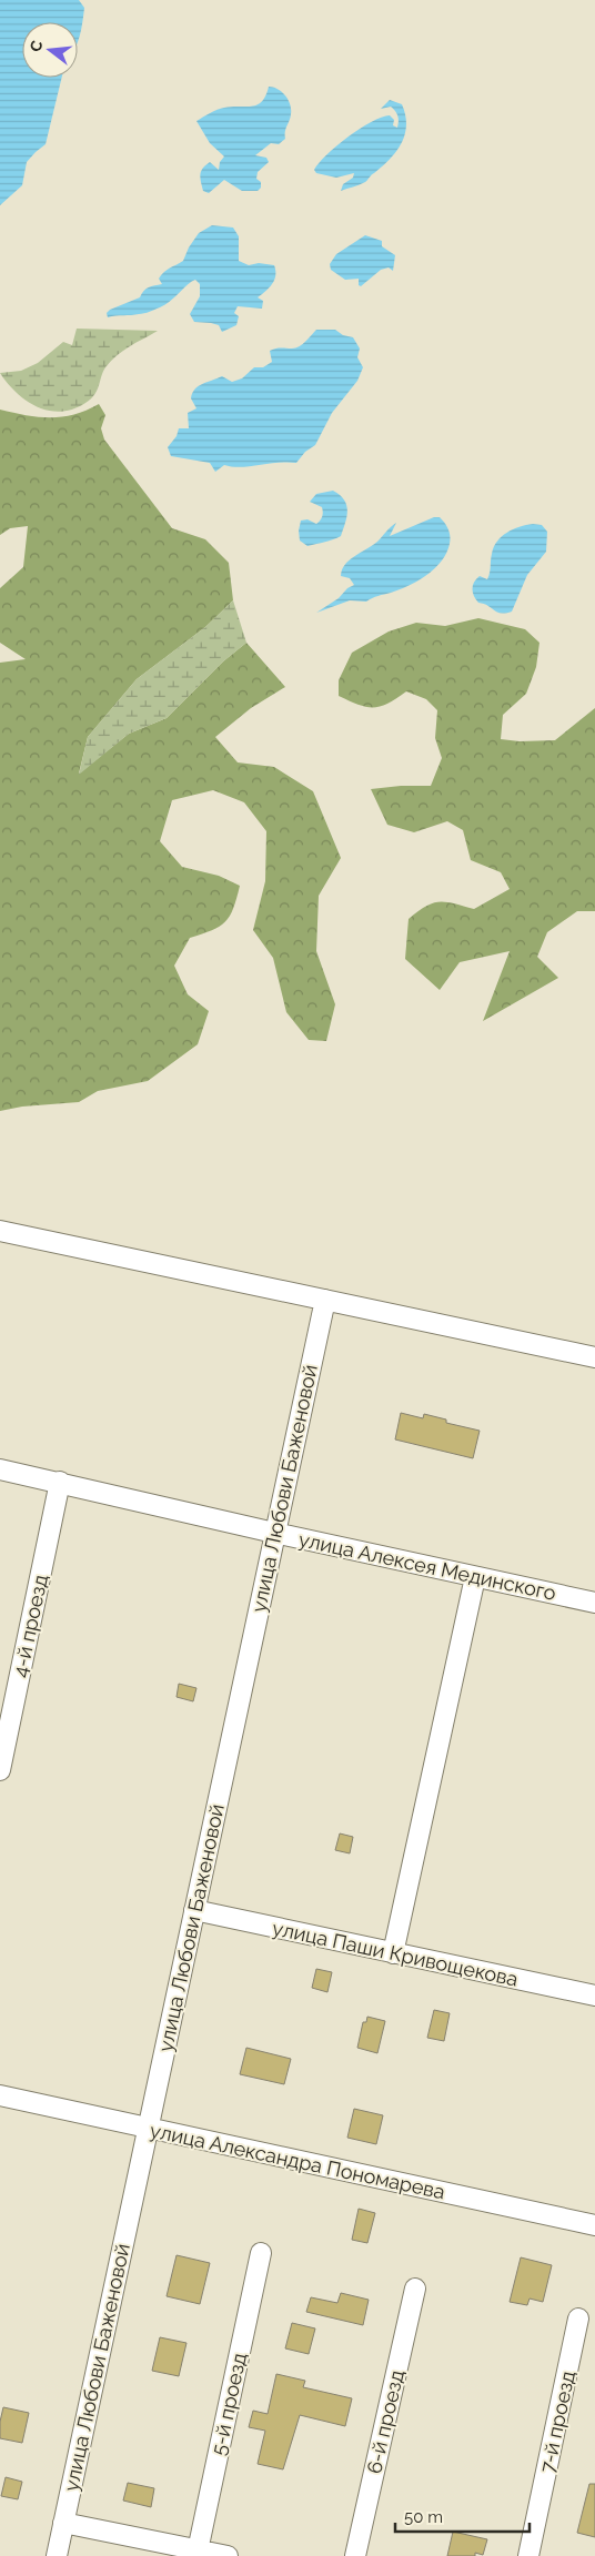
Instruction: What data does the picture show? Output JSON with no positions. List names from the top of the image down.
{
  "streets": {
    "street": [
      "улица Любови Баженовой",
      "улица Алексея Мединского",
      "4-й проезд",
      "улица Паши Кривощекова",
      "улица Александра Пономарева",
      "5-й проезд",
      "6-й проезд",
      "7-й проезд"
    ]
  },
  "crossings": [
    ["улица Любови Баженовой", "улица Алексея Мединского"],
    ["улица Любови Баженовой", "улица Паши Кривощекова"],
    ["улица Любови Баженовой", "улица Александра Пономарева"],
    ["улица Алексея Мединского", "4-й проезд"]
  ],
  "scale_bar": "50 m",
  "north": "left"
}
